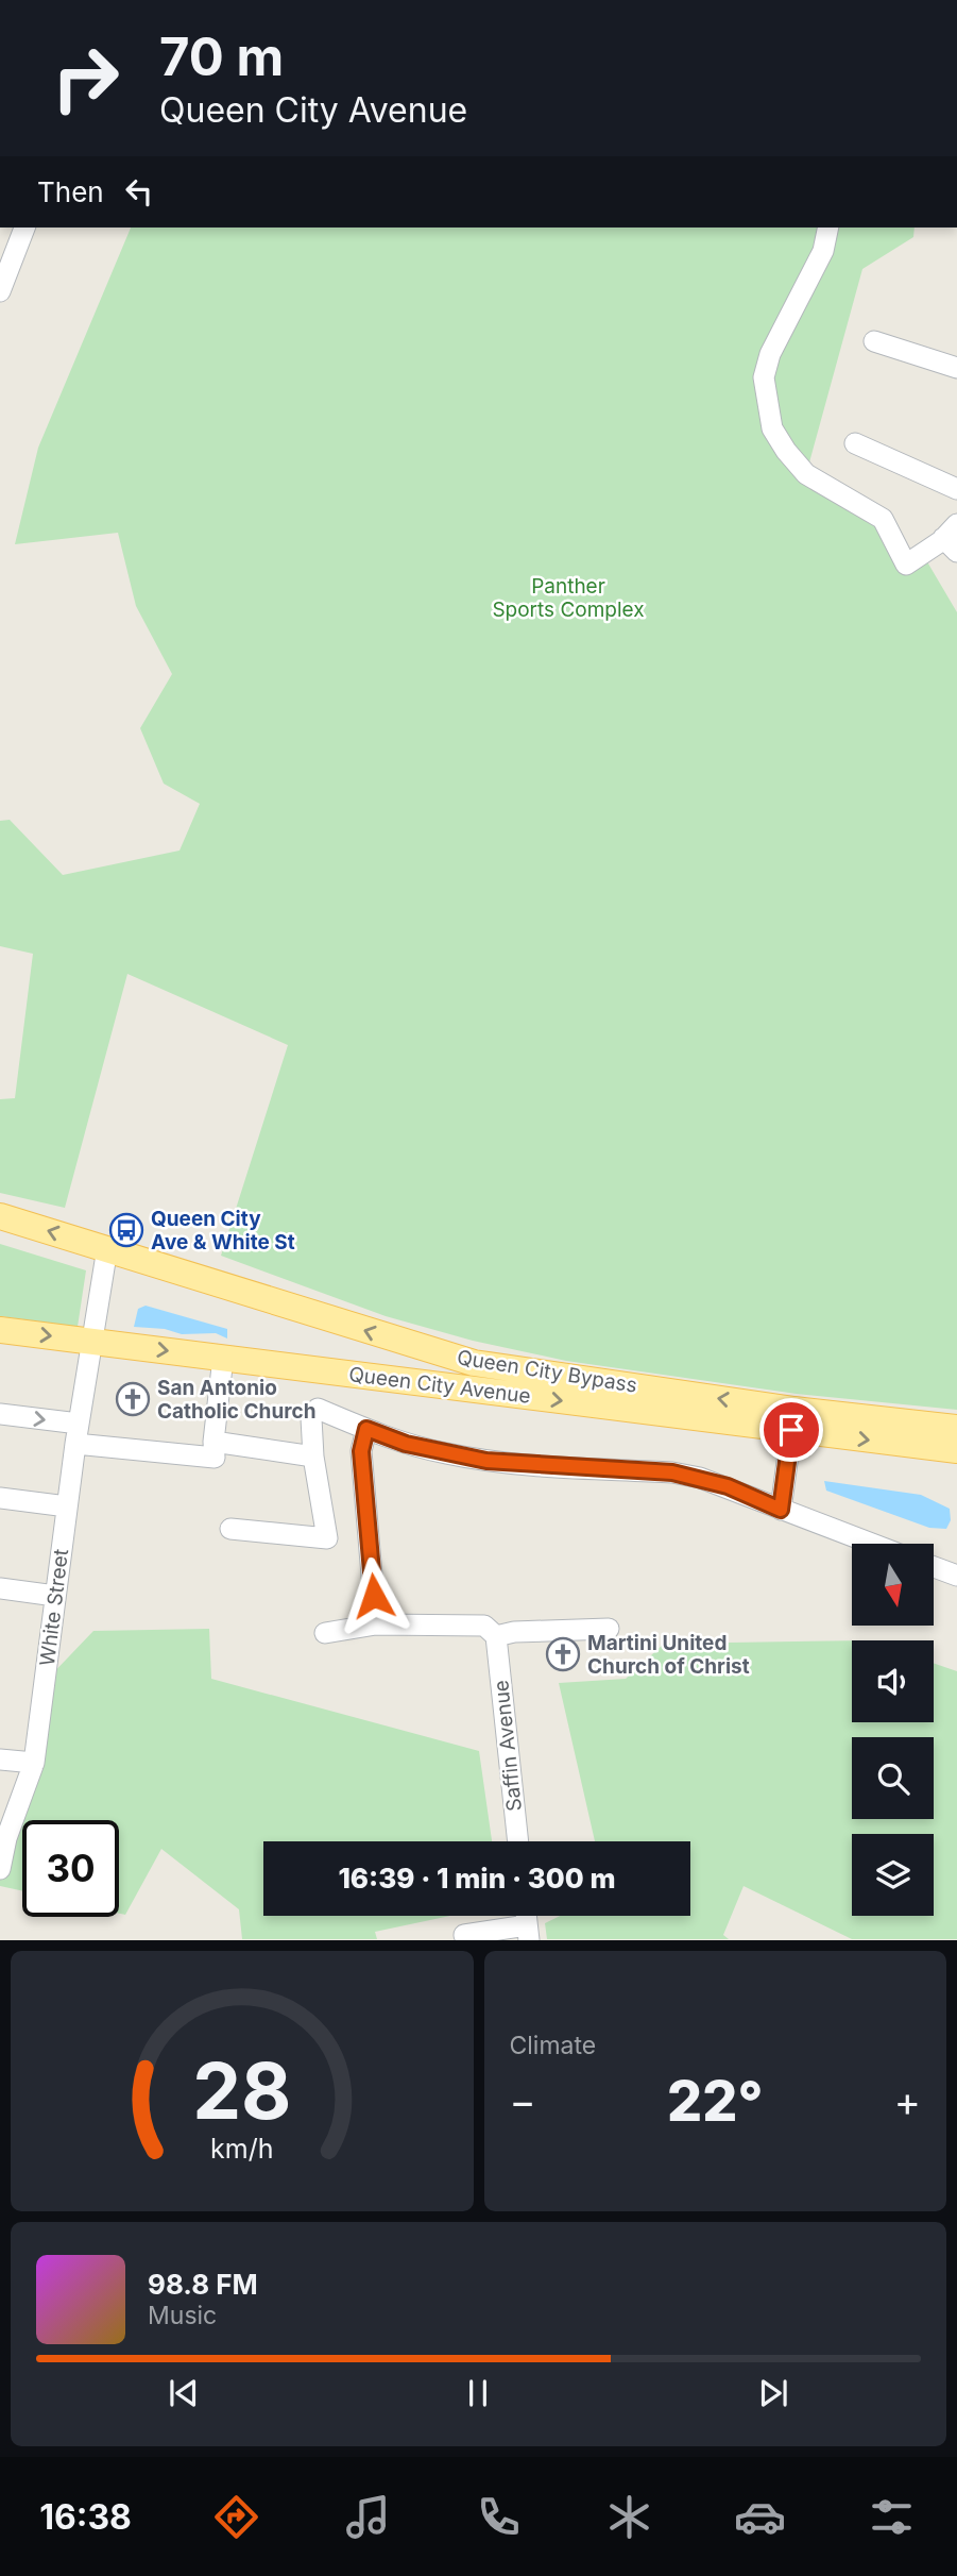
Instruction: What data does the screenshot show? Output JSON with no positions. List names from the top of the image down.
{
  "streets": {
    "main road": ["Queen City Bypass", "Queen City Avenue"],
    "street": ["White Street", "Saffin Avenue"]
  },
  "crossings": [
    ["Queen City Bypass", "Queen City Avenue"],
    ["Queen City Bypass", "White Street"],
    ["Queen City Avenue", "White Street"]
  ],
  "one_way": ["Queen City Avenue"],
  "parks": ["Panther Sports Complex"],
  "places": {
    "bus stop": ["Queen City Ave & White St"],
    "church": ["San Antonio Catholic Church", "Martini United Church of Christ"]
  },
  "north": "bottom",
  "page": {
    "turn": ["70 m", "Queen City Avenue"],
    "then": "Then",
    "limit": "30",
    "trip": "16:39 · 1 min · 300 m",
    "tile": "Climate",
    "heat": ["−", "22°", "+"],
    "song": ["98.8 FM", "Music"],
    "tabs": "16:38",
    "gauge": ["28", "km/h"]
  }
}
